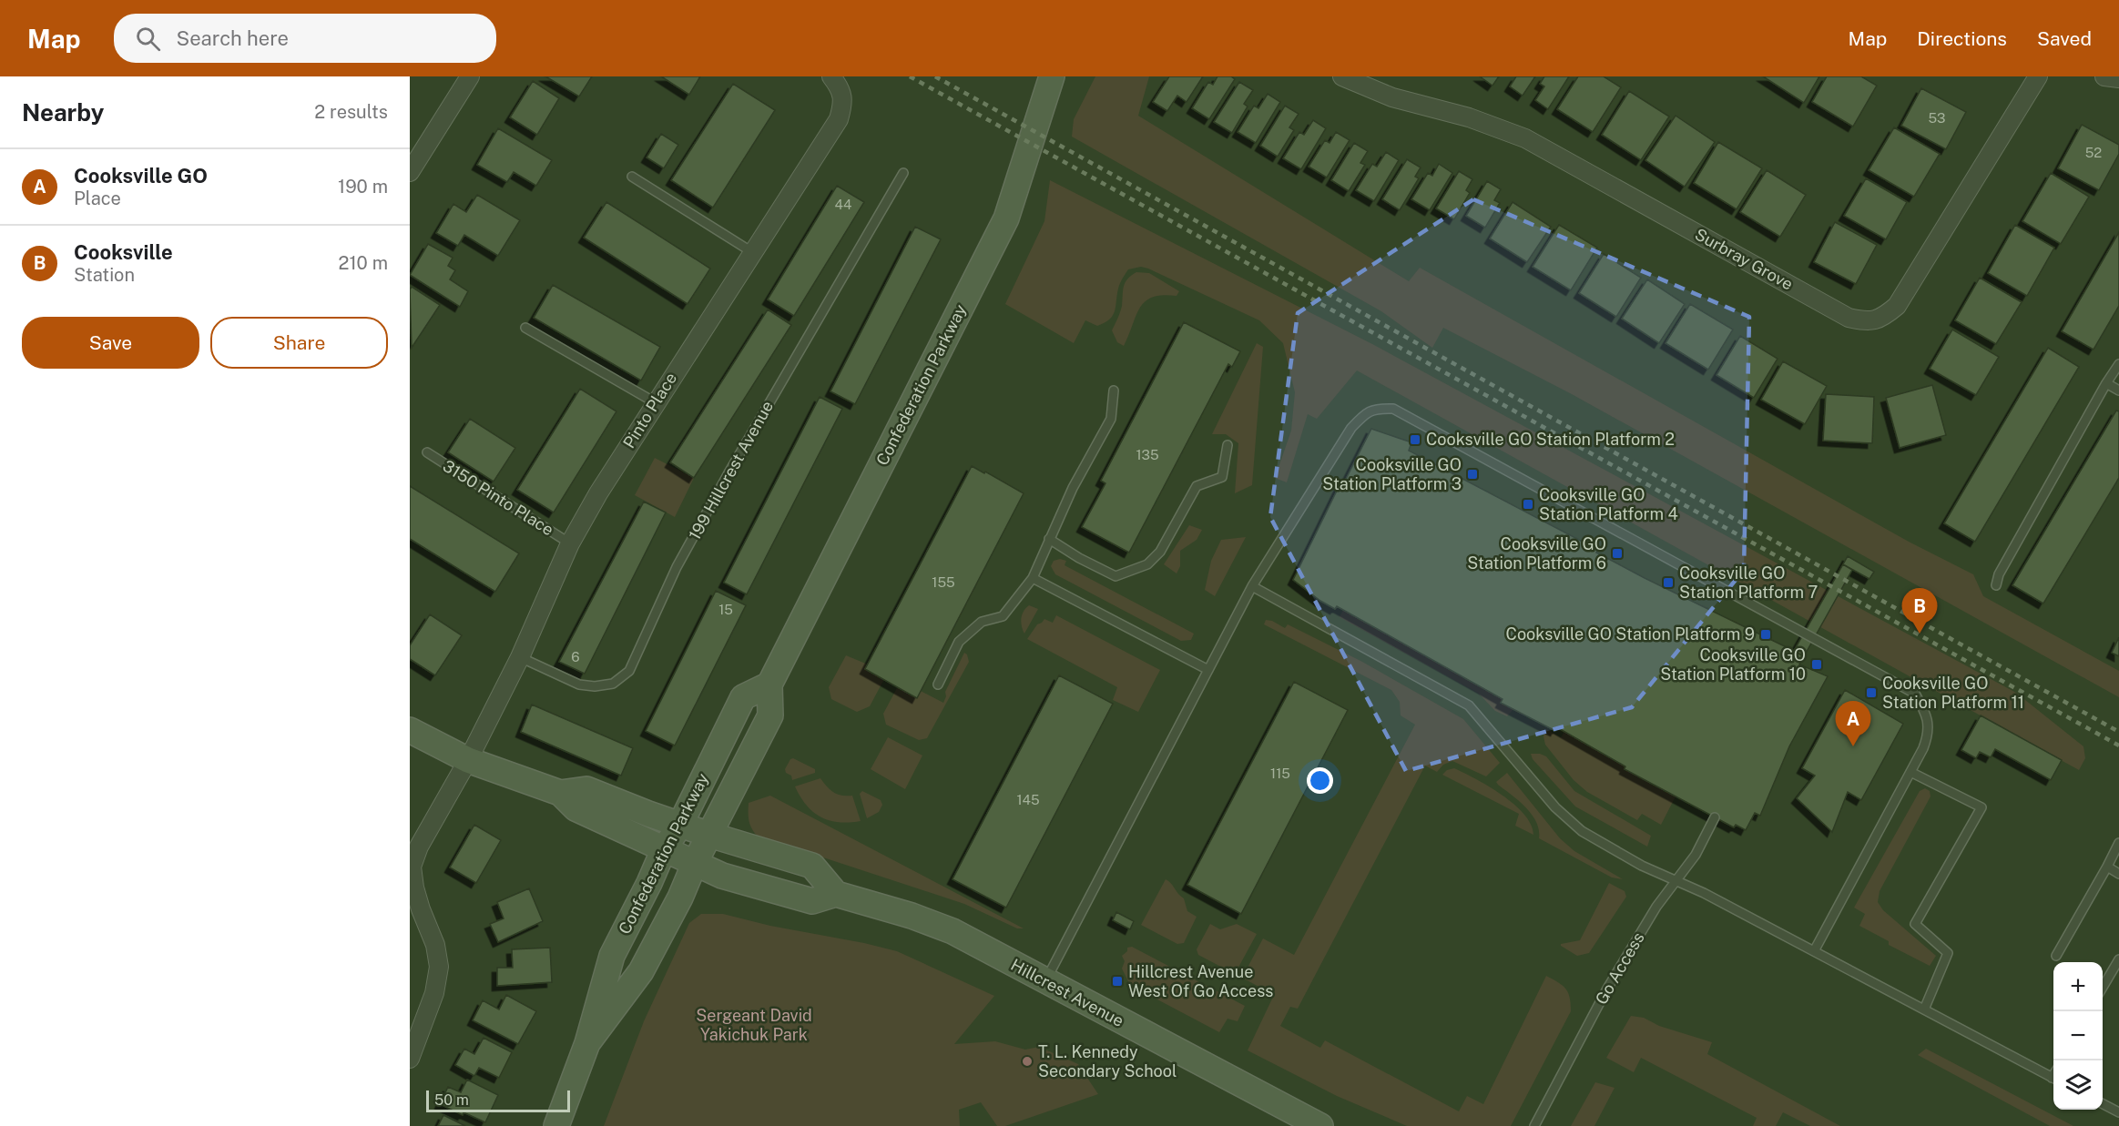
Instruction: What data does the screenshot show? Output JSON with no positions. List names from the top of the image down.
{
  "streets": {
    "street": [
      "Surbray Grove",
      "Confederation Parkway",
      "Pinto Place",
      "Hillcrest Avenue"
    ],
    "lane": ["199 Hillcrest Avenue", "3150 Pinto Place", "Go Access"]
  },
  "crossings": [
    ["Pinto Place", "199 Hillcrest Avenue"],
    ["Pinto Place", "3150 Pinto Place"]
  ],
  "parks": ["Sergeant David Yakichuk Park"],
  "places": {
    "transit": [
      "Cooksville GO Station Platform 2",
      "Cooksville GO Station Platform 3",
      "Cooksville GO Station Platform 4",
      "Cooksville GO Station Platform 6",
      "Cooksville GO Station Platform 7",
      "Cooksville GO Station Platform 9",
      "Cooksville GO Station Platform 10",
      "Cooksville GO Station Platform 11",
      "Hillcrest Avenue West Of Go Access"
    ],
    "other": ["T. L. Kennedy Secondary School"]
  },
  "house_numbers": [
    "53",
    "52",
    "44",
    "135",
    "155",
    "15",
    "6",
    "115",
    "145"
  ],
  "scale_bar": "50 m",
  "page": {
    "header": "Map",
    "search": "Search here",
    "nav": ["Map", "Directions", "Saved"],
    "heading": ["Nearby", "2 results"],
    "list": [
      {
        "mark": "A",
        "name": "Cooksville GO",
        "note": "Place",
        "value": "190 m"
      },
      {
        "mark": "B",
        "name": "Cooksville",
        "note": "Station",
        "value": "210 m"
      }
    ],
    "buttons": ["Save", "Share"],
    "pins": ["B", "A"],
    "map_buttons": ["+", "−"],
    "scale": "50 m"
  }
}
